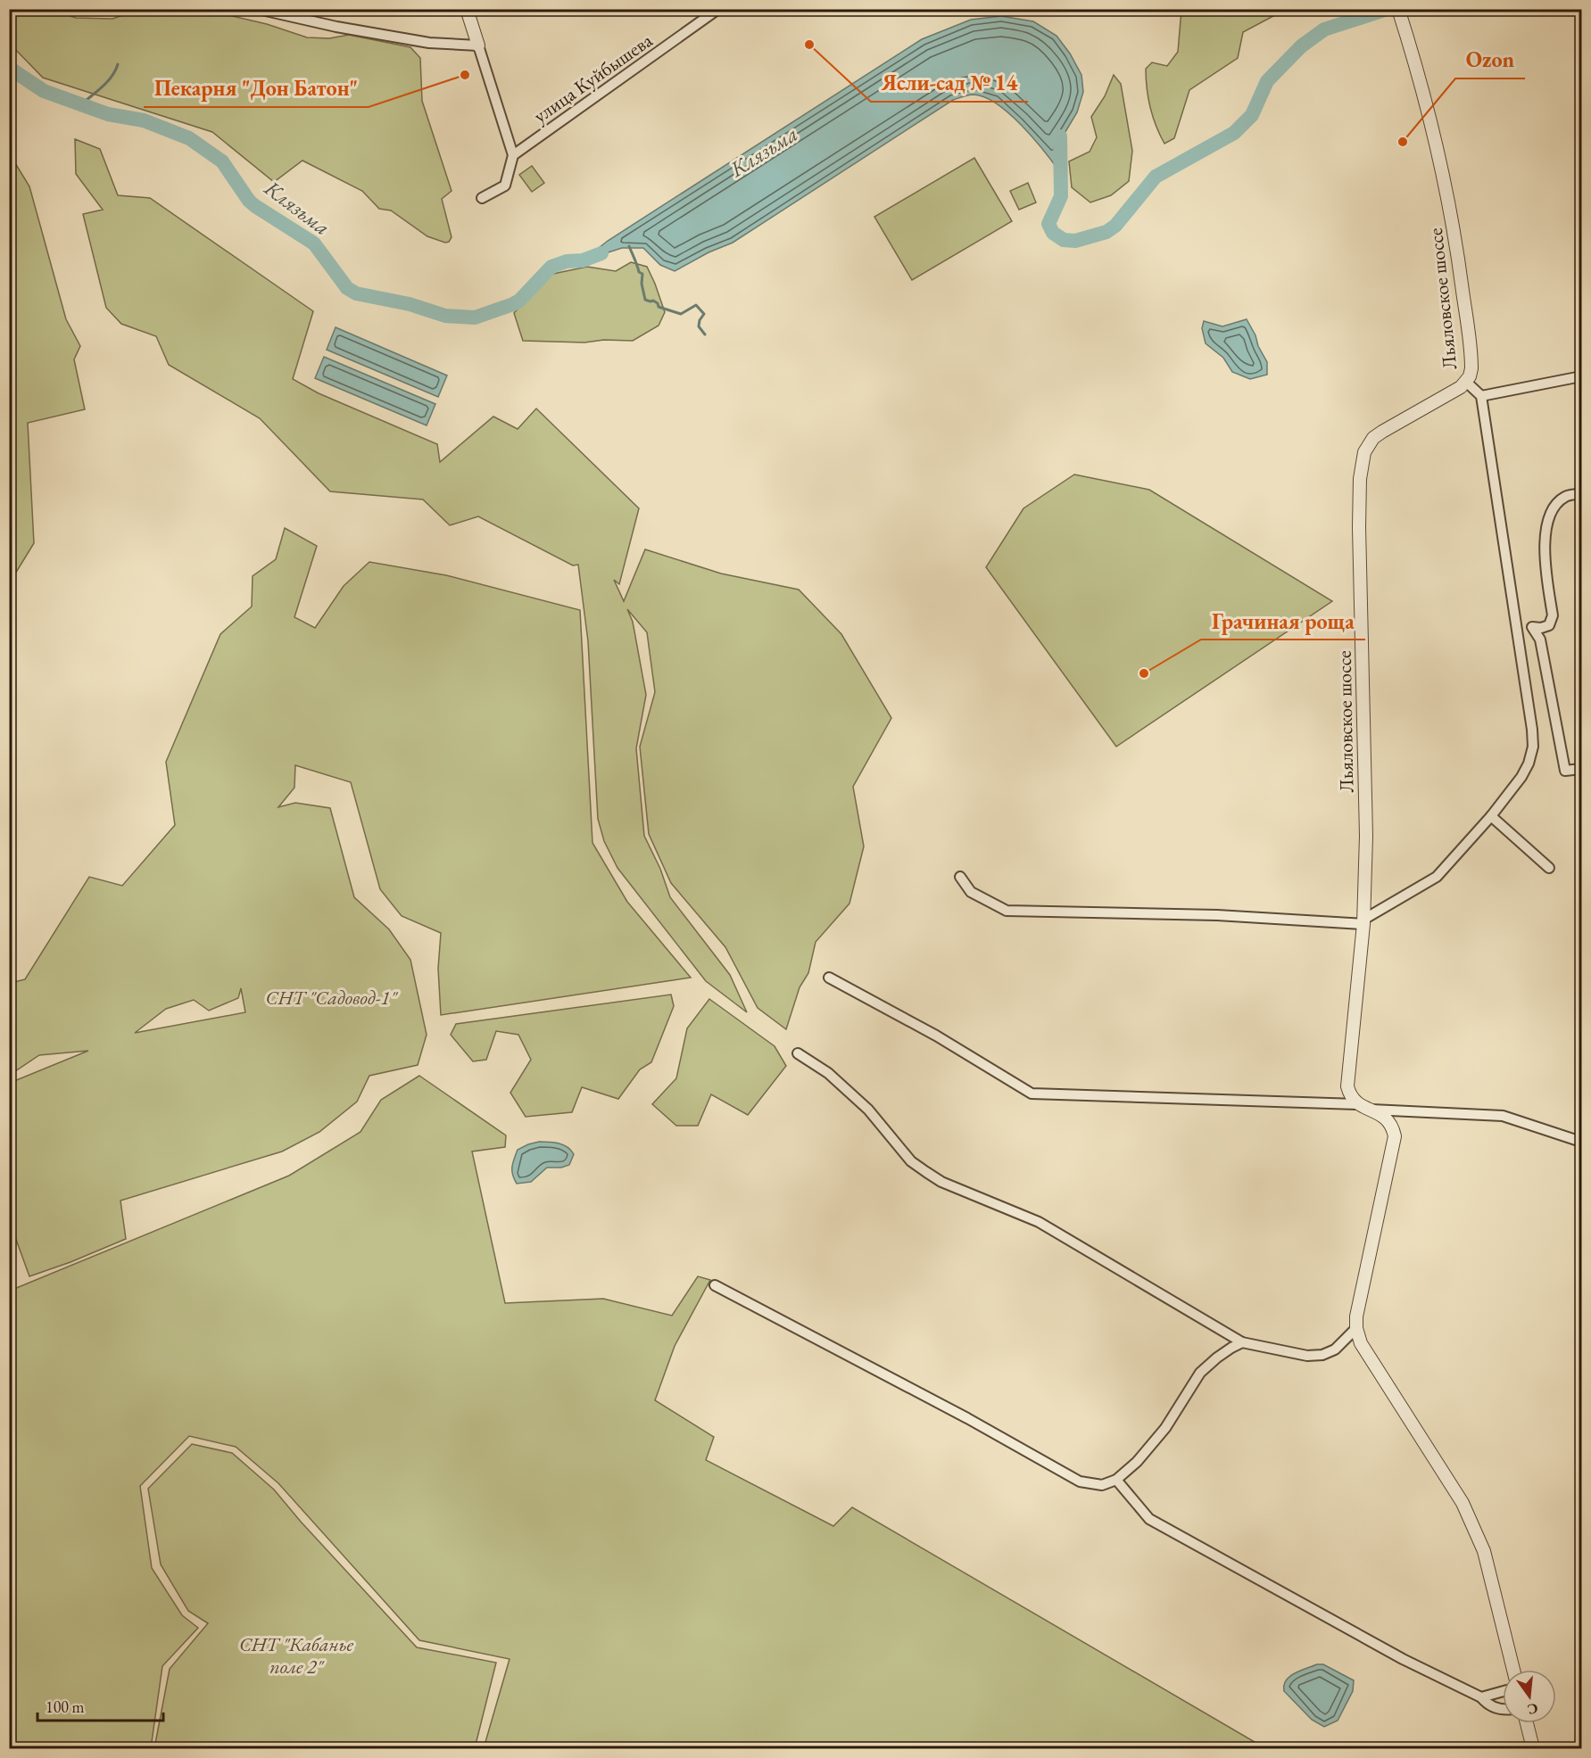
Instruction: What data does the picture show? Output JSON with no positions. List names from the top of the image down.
{
  "streets": {
    "street": ["улица Куйбышева", "Льяловское шоссе"]
  },
  "water": ["Клязьма"],
  "parks": ["СНТ \"Садовод-1\"", "СНТ \"Кабанье поле 2\""],
  "places": [
    "Ясли-сад № 14",
    "Пекарня \"Дон Батон\"",
    "Ozon",
    "Грачиная роща"
  ],
  "scale_bar": "100 m",
  "north": "bottom"
}
